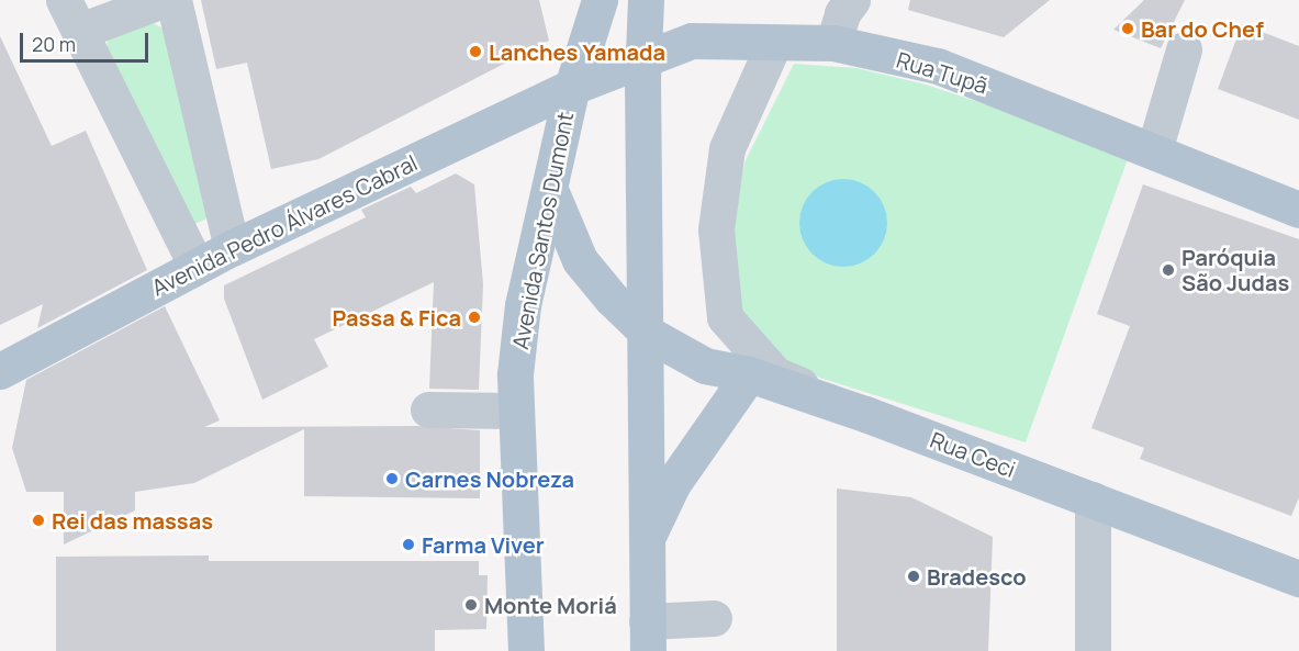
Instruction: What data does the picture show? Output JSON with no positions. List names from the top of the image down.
{
  "streets": {
    "main road": [
      "Rua Tupã",
      "Avenida Pedro Álvares Cabral",
      "Avenida Santos Dumont",
      "Rua Ceci"
    ]
  },
  "crossings": [
    ["Rua Tupã", "Avenida Pedro Álvares Cabral"],
    ["Rua Tupã", "Avenida Santos Dumont"],
    ["Avenida Pedro Álvares Cabral", "Avenida Santos Dumont"],
    ["Avenida Santos Dumont", "Rua Ceci"]
  ],
  "places": [
    "Bar do Chef",
    "Lanches Yamada",
    "Paróquia São Judas",
    "Passa & Fica",
    "Carnes Nobreza",
    "Rei das massas",
    "Farma Viver",
    "Bradesco",
    "Monte Moriá"
  ],
  "scale_bar": "20 m"
}
